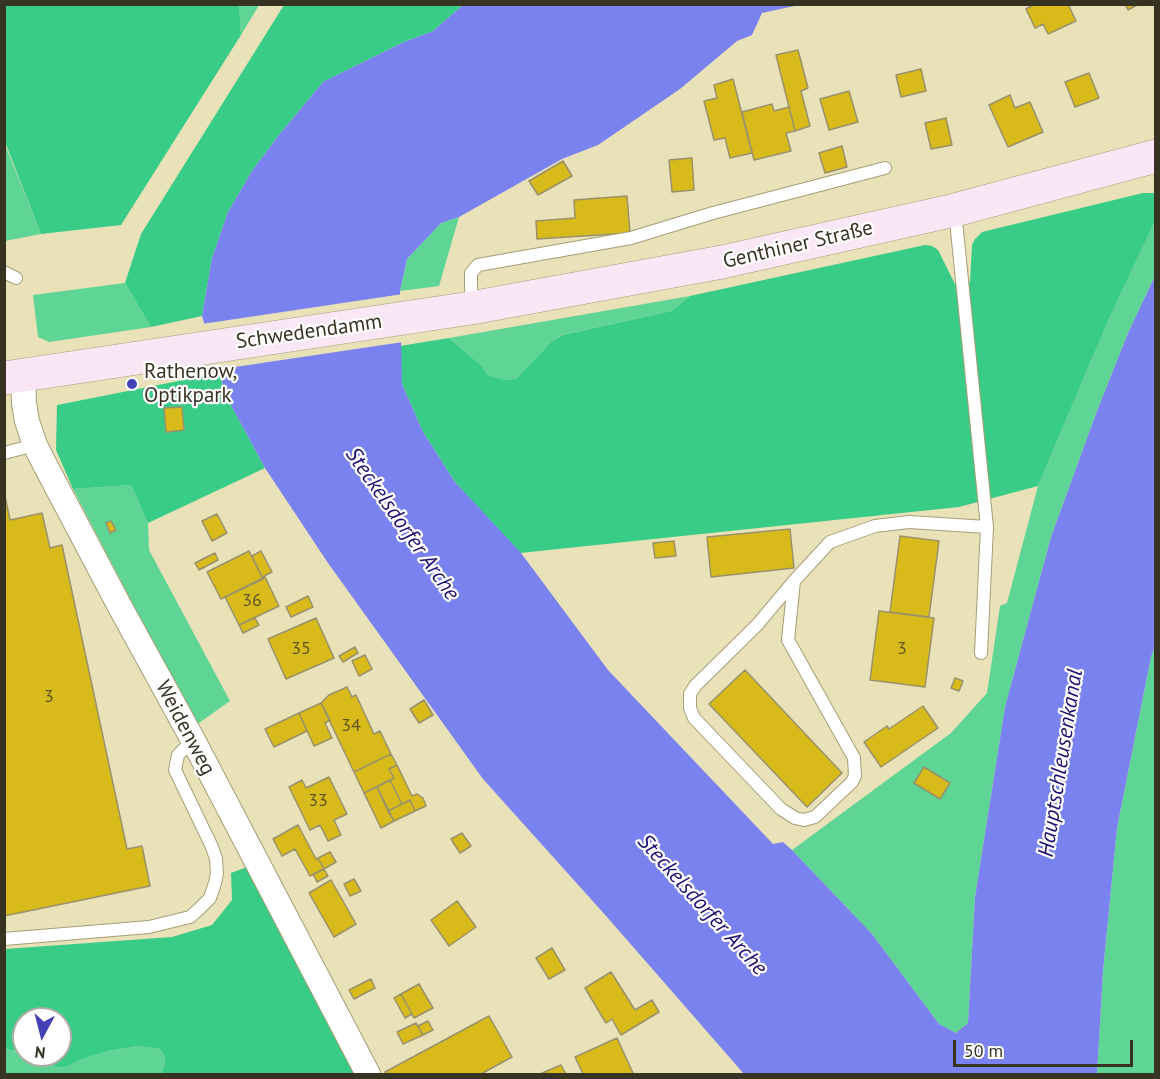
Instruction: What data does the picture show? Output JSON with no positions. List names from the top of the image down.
{
  "streets": {
    "main road": ["Genthiner Straße", "Schwedendamm"],
    "street": ["Weidenweg"]
  },
  "crossings": [
    ["Genthiner Straße", "Schwedendamm"],
    ["Schwedendamm", "Weidenweg"]
  ],
  "water": ["Steckelsdorfer Arche", "Hauptschleusenkanal"],
  "places": ["Rathenow, Optikpark"],
  "house_numbers": [
    "36",
    "35",
    "3",
    "3",
    "34",
    "33"
  ],
  "scale_bar": "50 m",
  "north": "bottom"
}
